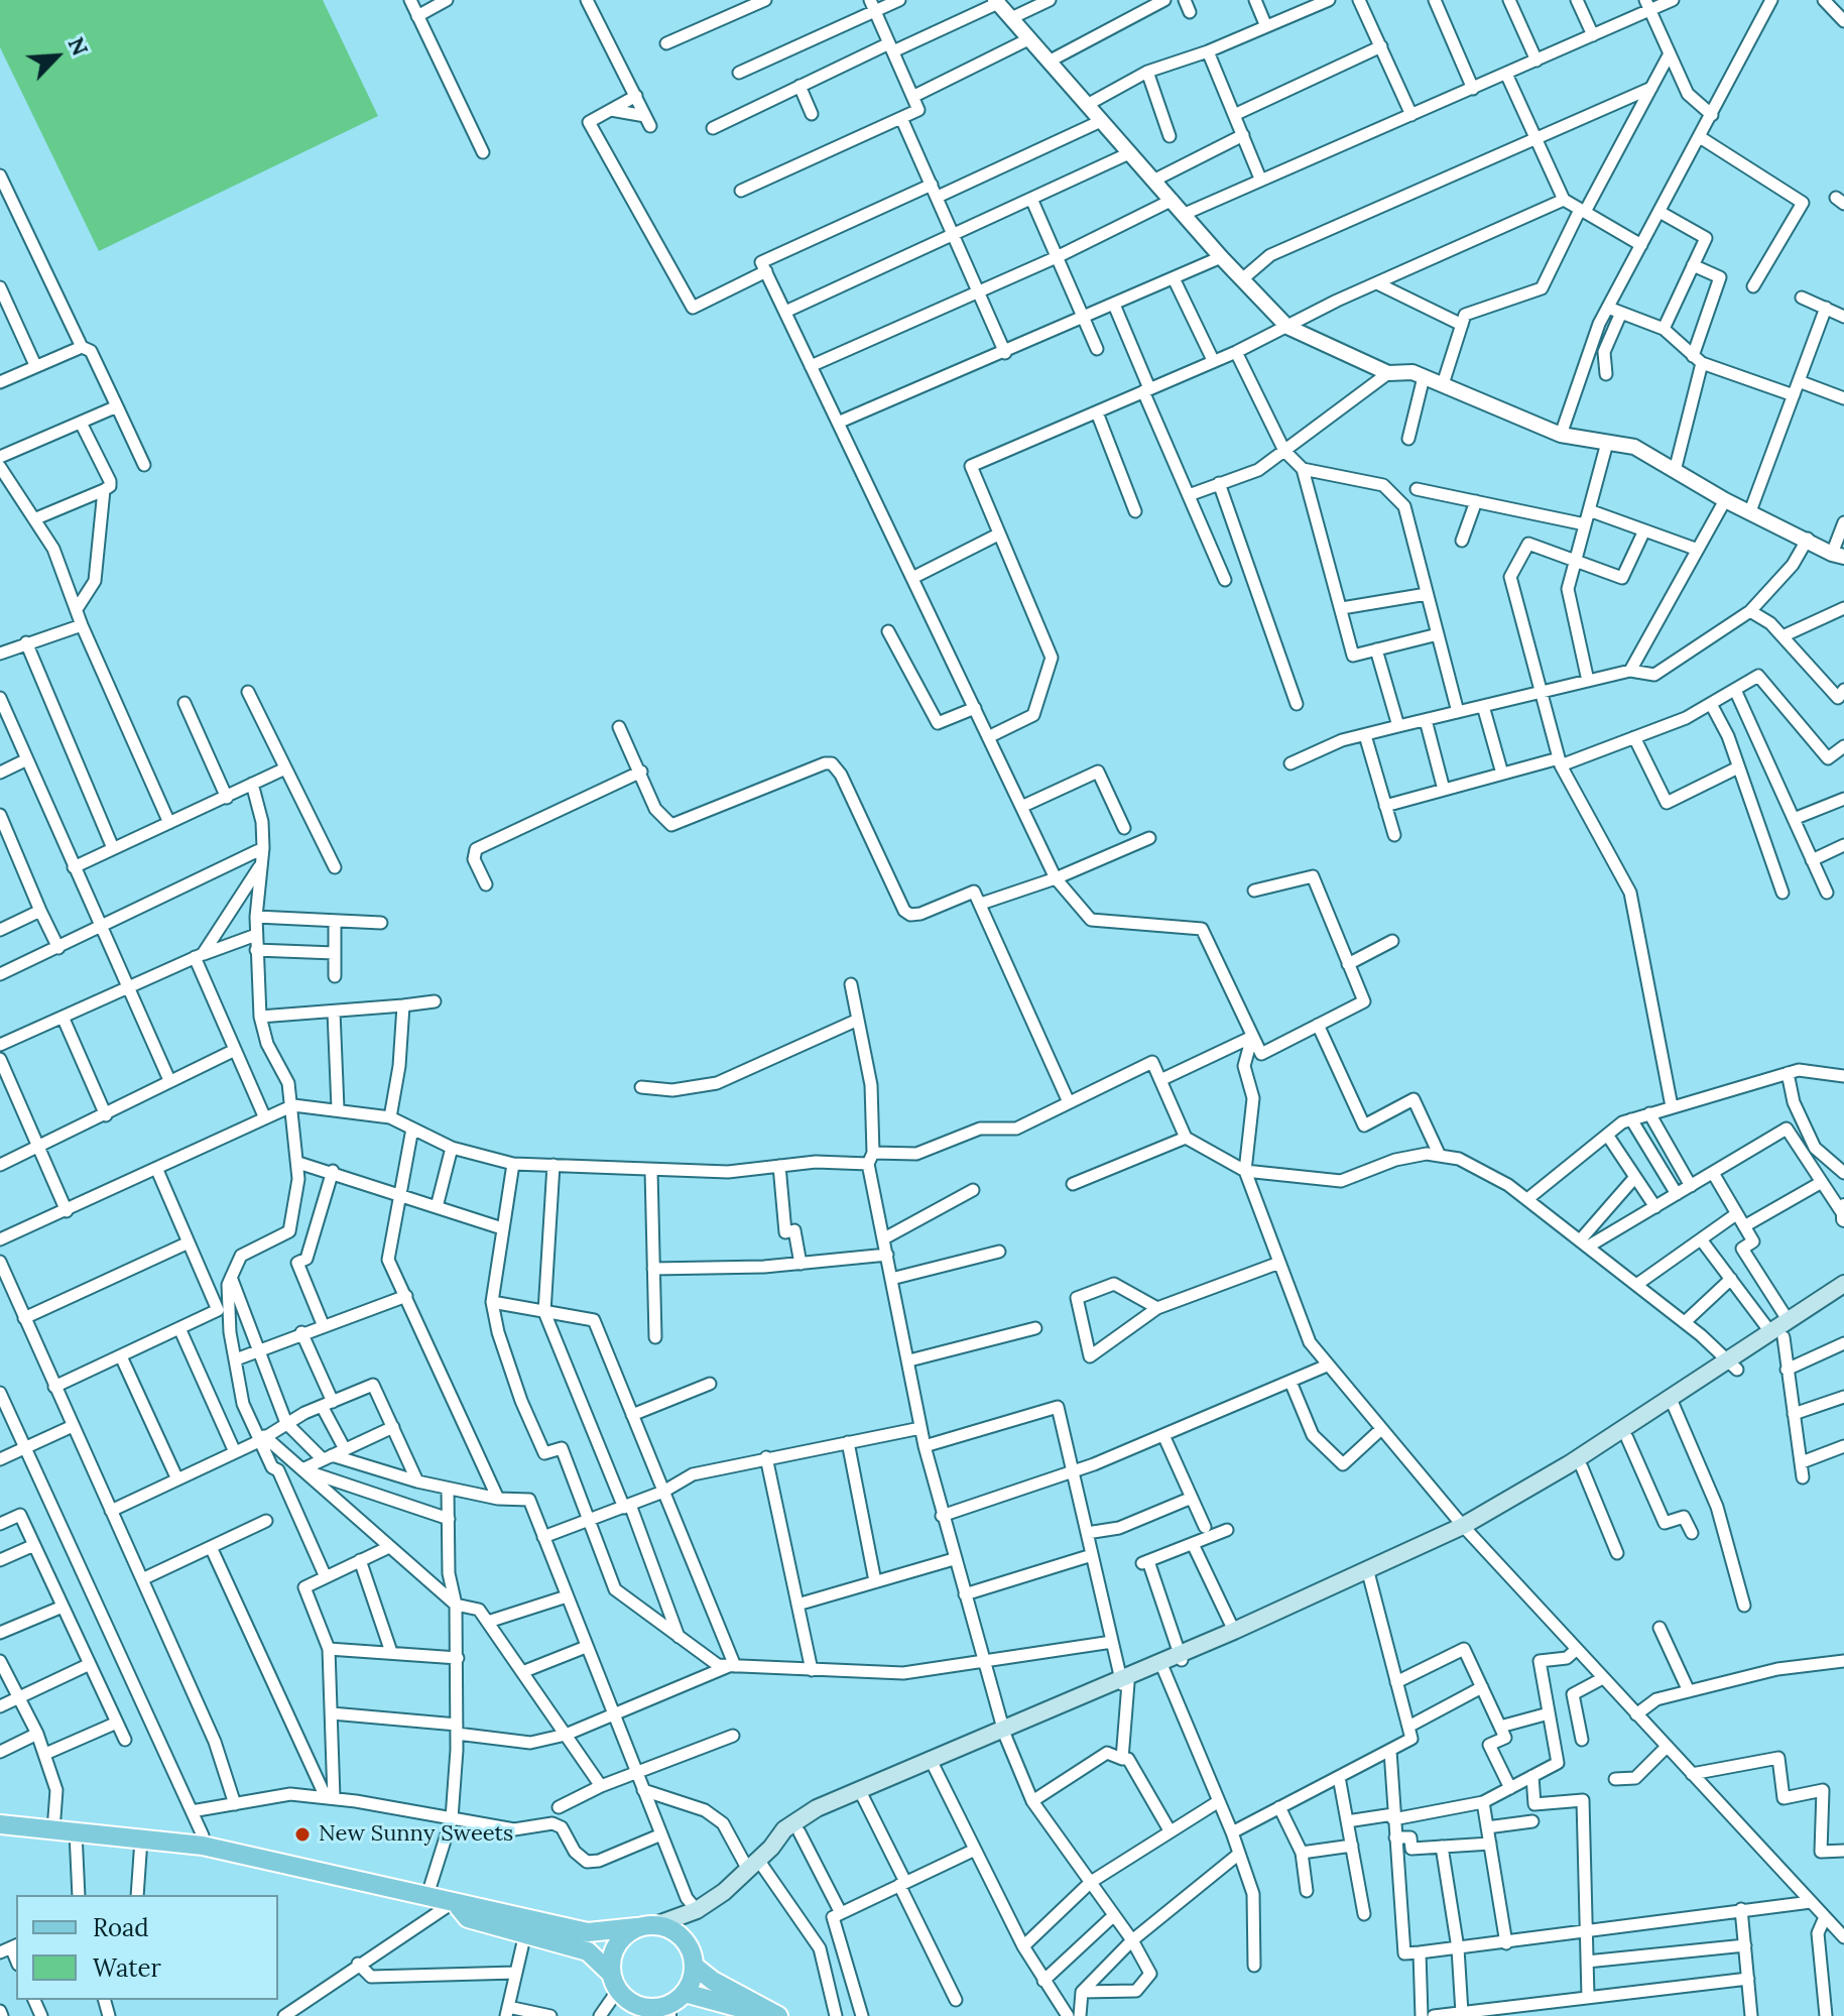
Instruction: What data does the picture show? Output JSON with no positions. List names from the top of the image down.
{
  "places": ["New Sunny Sweets"],
  "legend": ["Road", "Water"],
  "north": "top right"
}
